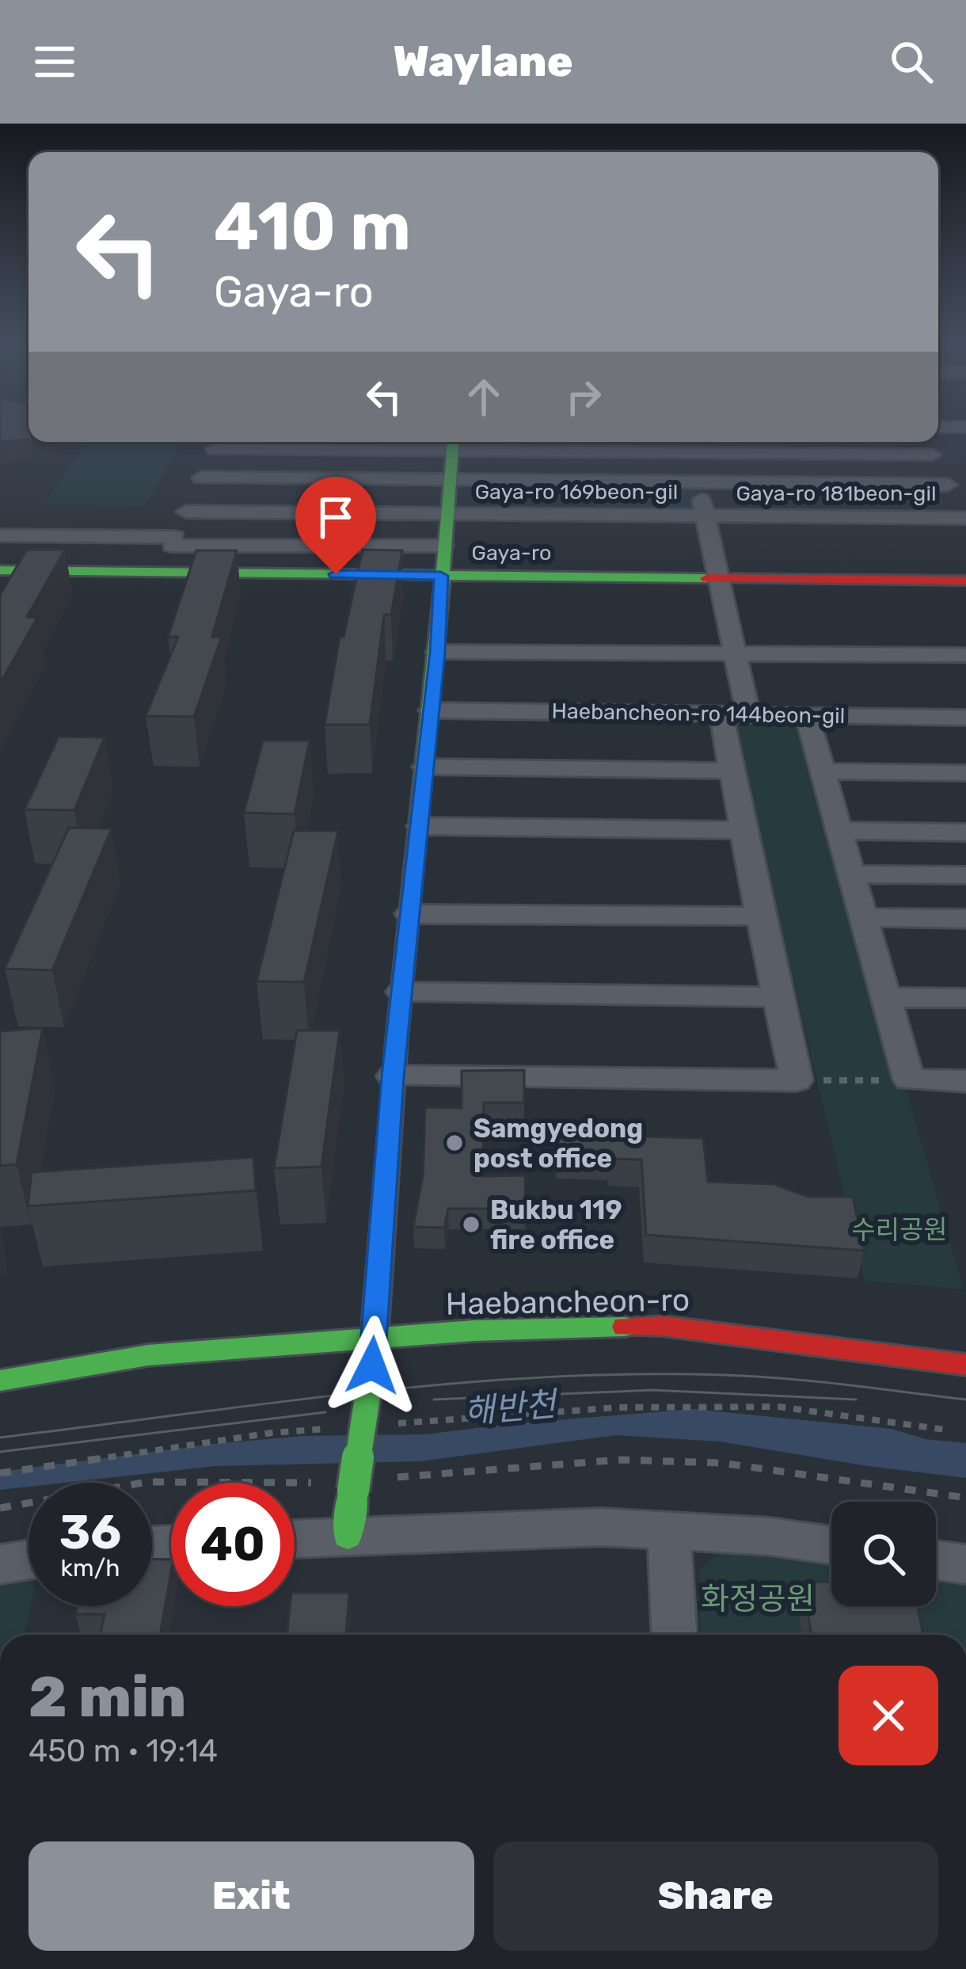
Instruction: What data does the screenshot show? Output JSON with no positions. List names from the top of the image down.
{
  "streets": {
    "street": [
      "Gaya-ro 169beon-gil",
      "Gaya-ro 181beon-gil",
      "Gaya-ro",
      "Haebancheon-ro 144beon-gil",
      "Haebancheon-ro"
    ]
  },
  "crossings": [
    ["Gaya-ro 169beon-gil", "Gaya-ro 181beon-gil"],
    ["Gaya-ro 169beon-gil", "Gaya-ro"],
    ["Gaya-ro 169beon-gil", "Haebancheon-ro 144beon-gil"]
  ],
  "water": ["해반천"],
  "parks": ["수리공원", "화정공원"],
  "places": ["Samgyedong post office", "Bukbu 119 fire office"],
  "page": {
    "header": "Waylane",
    "turn": ["410 m", "Gaya-ro"],
    "speed": "36 km/h",
    "limit": "40",
    "heading": ["2 min", "450 m · 19:14"],
    "buttons": ["Exit", "Share"]
  }
}
